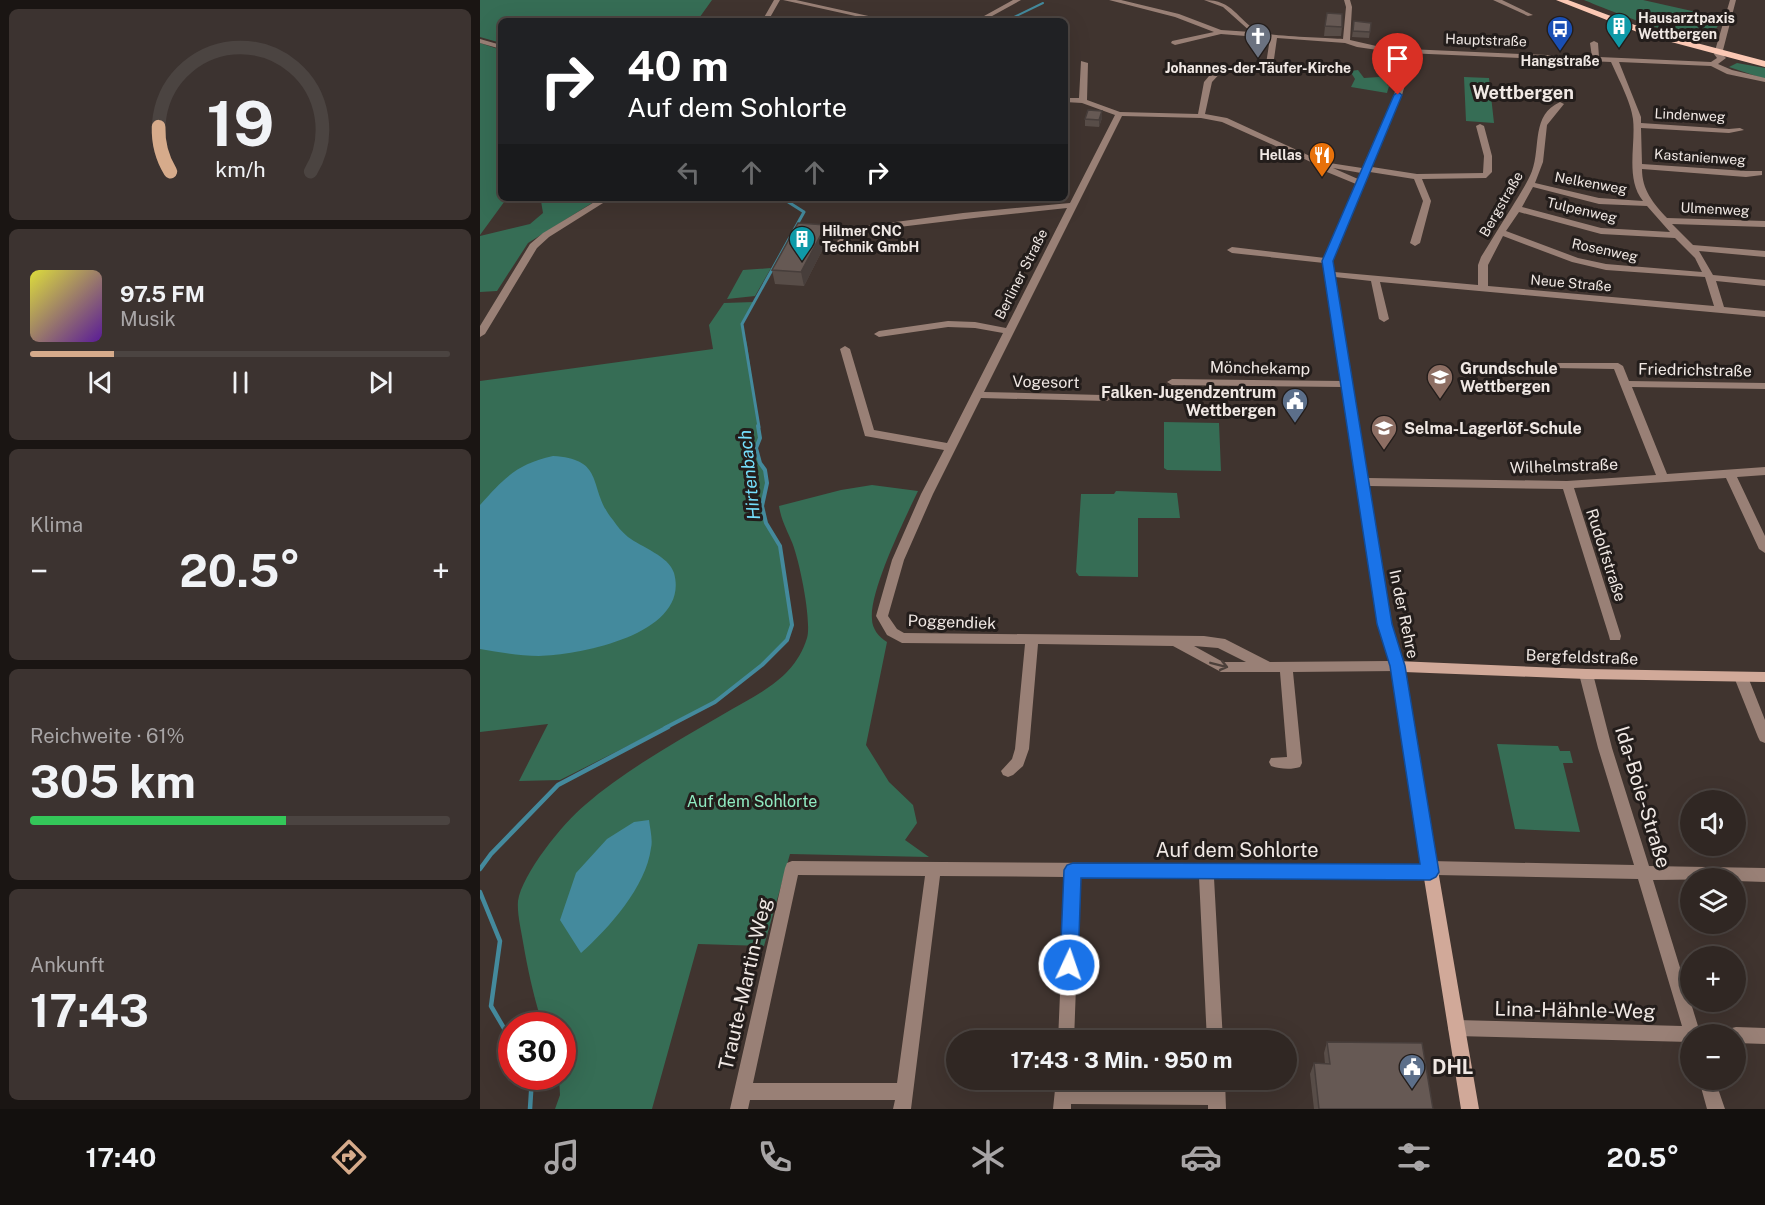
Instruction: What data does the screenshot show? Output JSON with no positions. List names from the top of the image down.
{
  "streets": {
    "street": [
      "Hauptstraße",
      "Lindenweg",
      "Kastanienweg",
      "Nelkenweg",
      "Bergstraße",
      "Ulmenweg",
      "Tulpenweg",
      "Rosenweg",
      "Berliner Straße",
      "Neue Straße",
      "Mönchekamp",
      "Friedrichstraße",
      "Vogesort",
      "Wilhelmstraße",
      "Rudolfstraße",
      "In der Rehre",
      "Poggendiek",
      "Bergfeldstraße",
      "Ida-Boie-Straße",
      "Auf dem Sohlorte",
      "Traute-Martin-Weg",
      "Lina-Hähnle-Weg"
    ]
  },
  "crossings": [
    ["Hauptstraße", "In der Rehre"],
    ["Nelkenweg", "Bergstraße"],
    ["Bergstraße", "Tulpenweg"],
    ["Bergstraße", "Rosenweg"],
    ["Bergstraße", "Neue Straße"],
    ["Berliner Straße", "Vogesort"],
    ["Berliner Straße", "Poggendiek"],
    ["Neue Straße", "In der Rehre"],
    ["Mönchekamp", "In der Rehre"],
    ["Wilhelmstraße", "Rudolfstraße"],
    ["Wilhelmstraße", "In der Rehre"],
    ["In der Rehre", "Poggendiek"],
    ["In der Rehre", "Bergfeldstraße"],
    ["In der Rehre", "Auf dem Sohlorte"],
    ["In der Rehre", "Lina-Hähnle-Weg"],
    ["Poggendiek", "Bergfeldstraße"],
    ["Bergfeldstraße", "Ida-Boie-Straße"],
    ["Ida-Boie-Straße", "Auf dem Sohlorte"],
    ["Auf dem Sohlorte", "Traute-Martin-Weg"]
  ],
  "districts": ["Wettbergen"],
  "water": ["Hirtenbach"],
  "parks": ["Auf dem Sohlorte"],
  "places": {
    "building": ["Hausarztpaxis Wettbergen", "Hilmer CNC Technik GmbH"],
    "bus stop": ["Hangstraße"],
    "church": ["Johannes-der-Täufer-Kirche"],
    "restaurant": ["Hellas"],
    "school or university": ["Grundschule Wettbergen", "Selma-Lagerlöf-Schule"],
    "public building": ["Falken-Jugendzentrum Wettbergen", "DHL"]
  },
  "page": {
    "turn": ["40 m", "Auf dem Sohlorte"],
    "song": ["97.5 FM", "Musik"],
    "tile": [
      "Klima",
      ["Reichweite · 61%", "305 km"],
      ["Ankunft", "17:43"]
    ],
    "heat": ["−", "20.5°", "+"],
    "map_buttons": ["+", "−"],
    "limit": "30",
    "trip": "17:43 · 3 Min. · 950 m",
    "tabs": ["17:40", "20.5°"],
    "gauge": ["19", "km/h"]
  }
}
